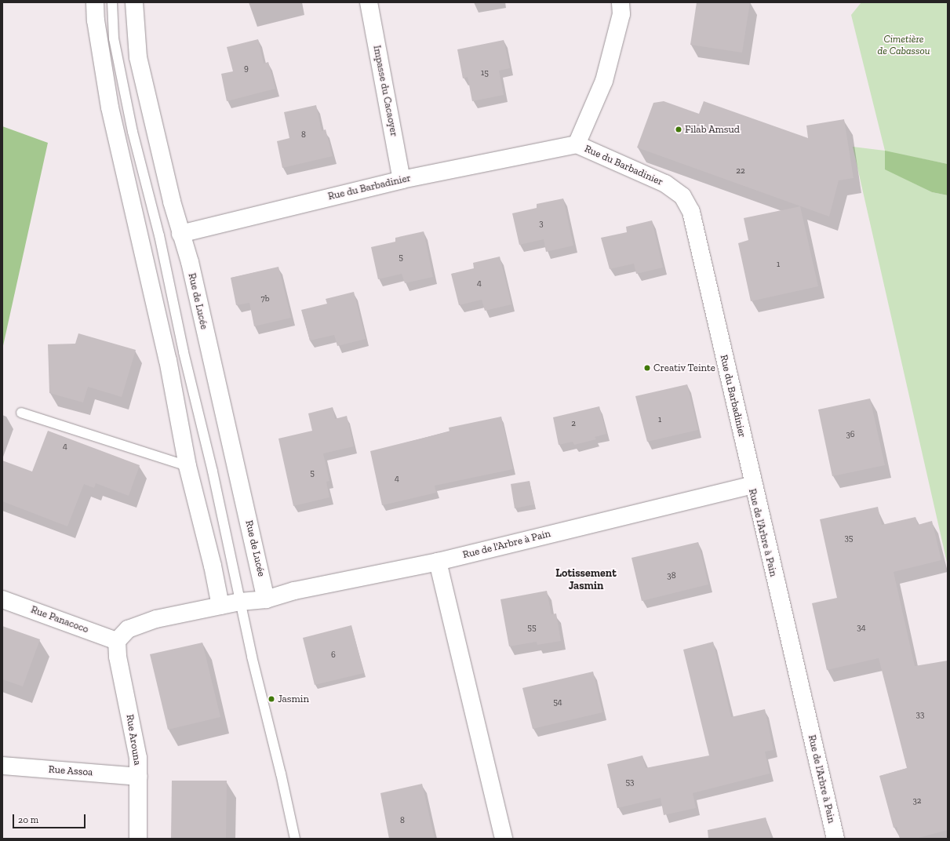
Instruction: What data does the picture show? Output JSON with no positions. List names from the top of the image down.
{
  "streets": {
    "street": [
      "Impasse du Cacaoyer",
      "Rue du Barbadinier",
      "Rue de Lucée",
      "Rue de l'Arbre à Pain",
      "Rue Panacoco",
      "Rue Arouna",
      "Rue Assoa"
    ]
  },
  "crossings": [
    ["Impasse du Cacaoyer", "Rue du Barbadinier"],
    ["Rue du Barbadinier", "Rue de Lucée"],
    ["Rue du Barbadinier", "Rue de l'Arbre à Pain"],
    ["Rue de Lucée", "Rue de l'Arbre à Pain"],
    ["Rue de l'Arbre à Pain", "Rue Panacoco"],
    ["Rue de l'Arbre à Pain", "Rue Arouna"],
    ["Rue Panacoco", "Rue Arouna"],
    ["Rue Arouna", "Rue Assoa"]
  ],
  "districts": ["Lotissement Jasmin"],
  "parks": ["Cimetière de Cabassou"],
  "places": ["Filab Amsud", "Creativ Teinte", "Jasmin"],
  "house_numbers": [
    "9",
    "15",
    "8",
    "22",
    "3",
    "5",
    "1",
    "4",
    "7b",
    "1",
    "2",
    "36",
    "4",
    "5",
    "4",
    "35",
    "38",
    "55",
    "34",
    "6",
    "54",
    "33",
    "53",
    "32",
    "8"
  ],
  "scale_bar": "20 m"
}
